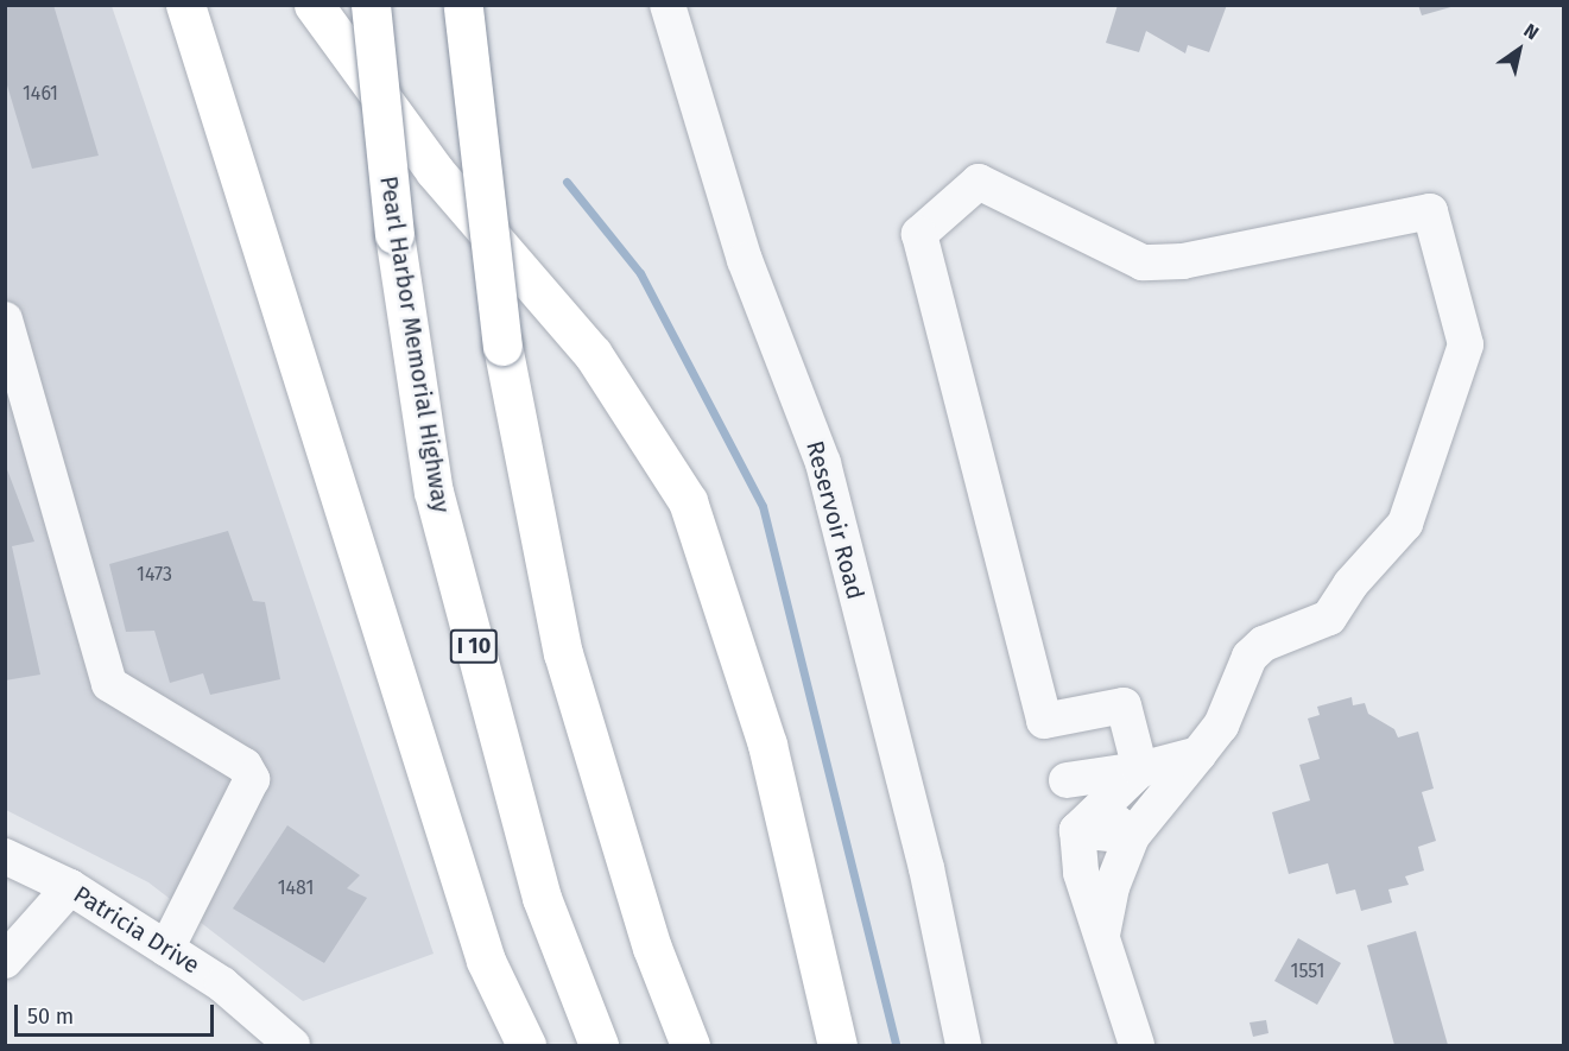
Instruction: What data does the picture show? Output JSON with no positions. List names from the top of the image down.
{
  "streets": {
    "highway": ["Pearl Harbor Memorial Highway", "I 10"],
    "street": ["Reservoir Road", "Patricia Drive"]
  },
  "house_numbers": [
    "1461",
    "1473",
    "1481",
    "1551"
  ],
  "scale_bar": "50 m",
  "north": "top right"
}
